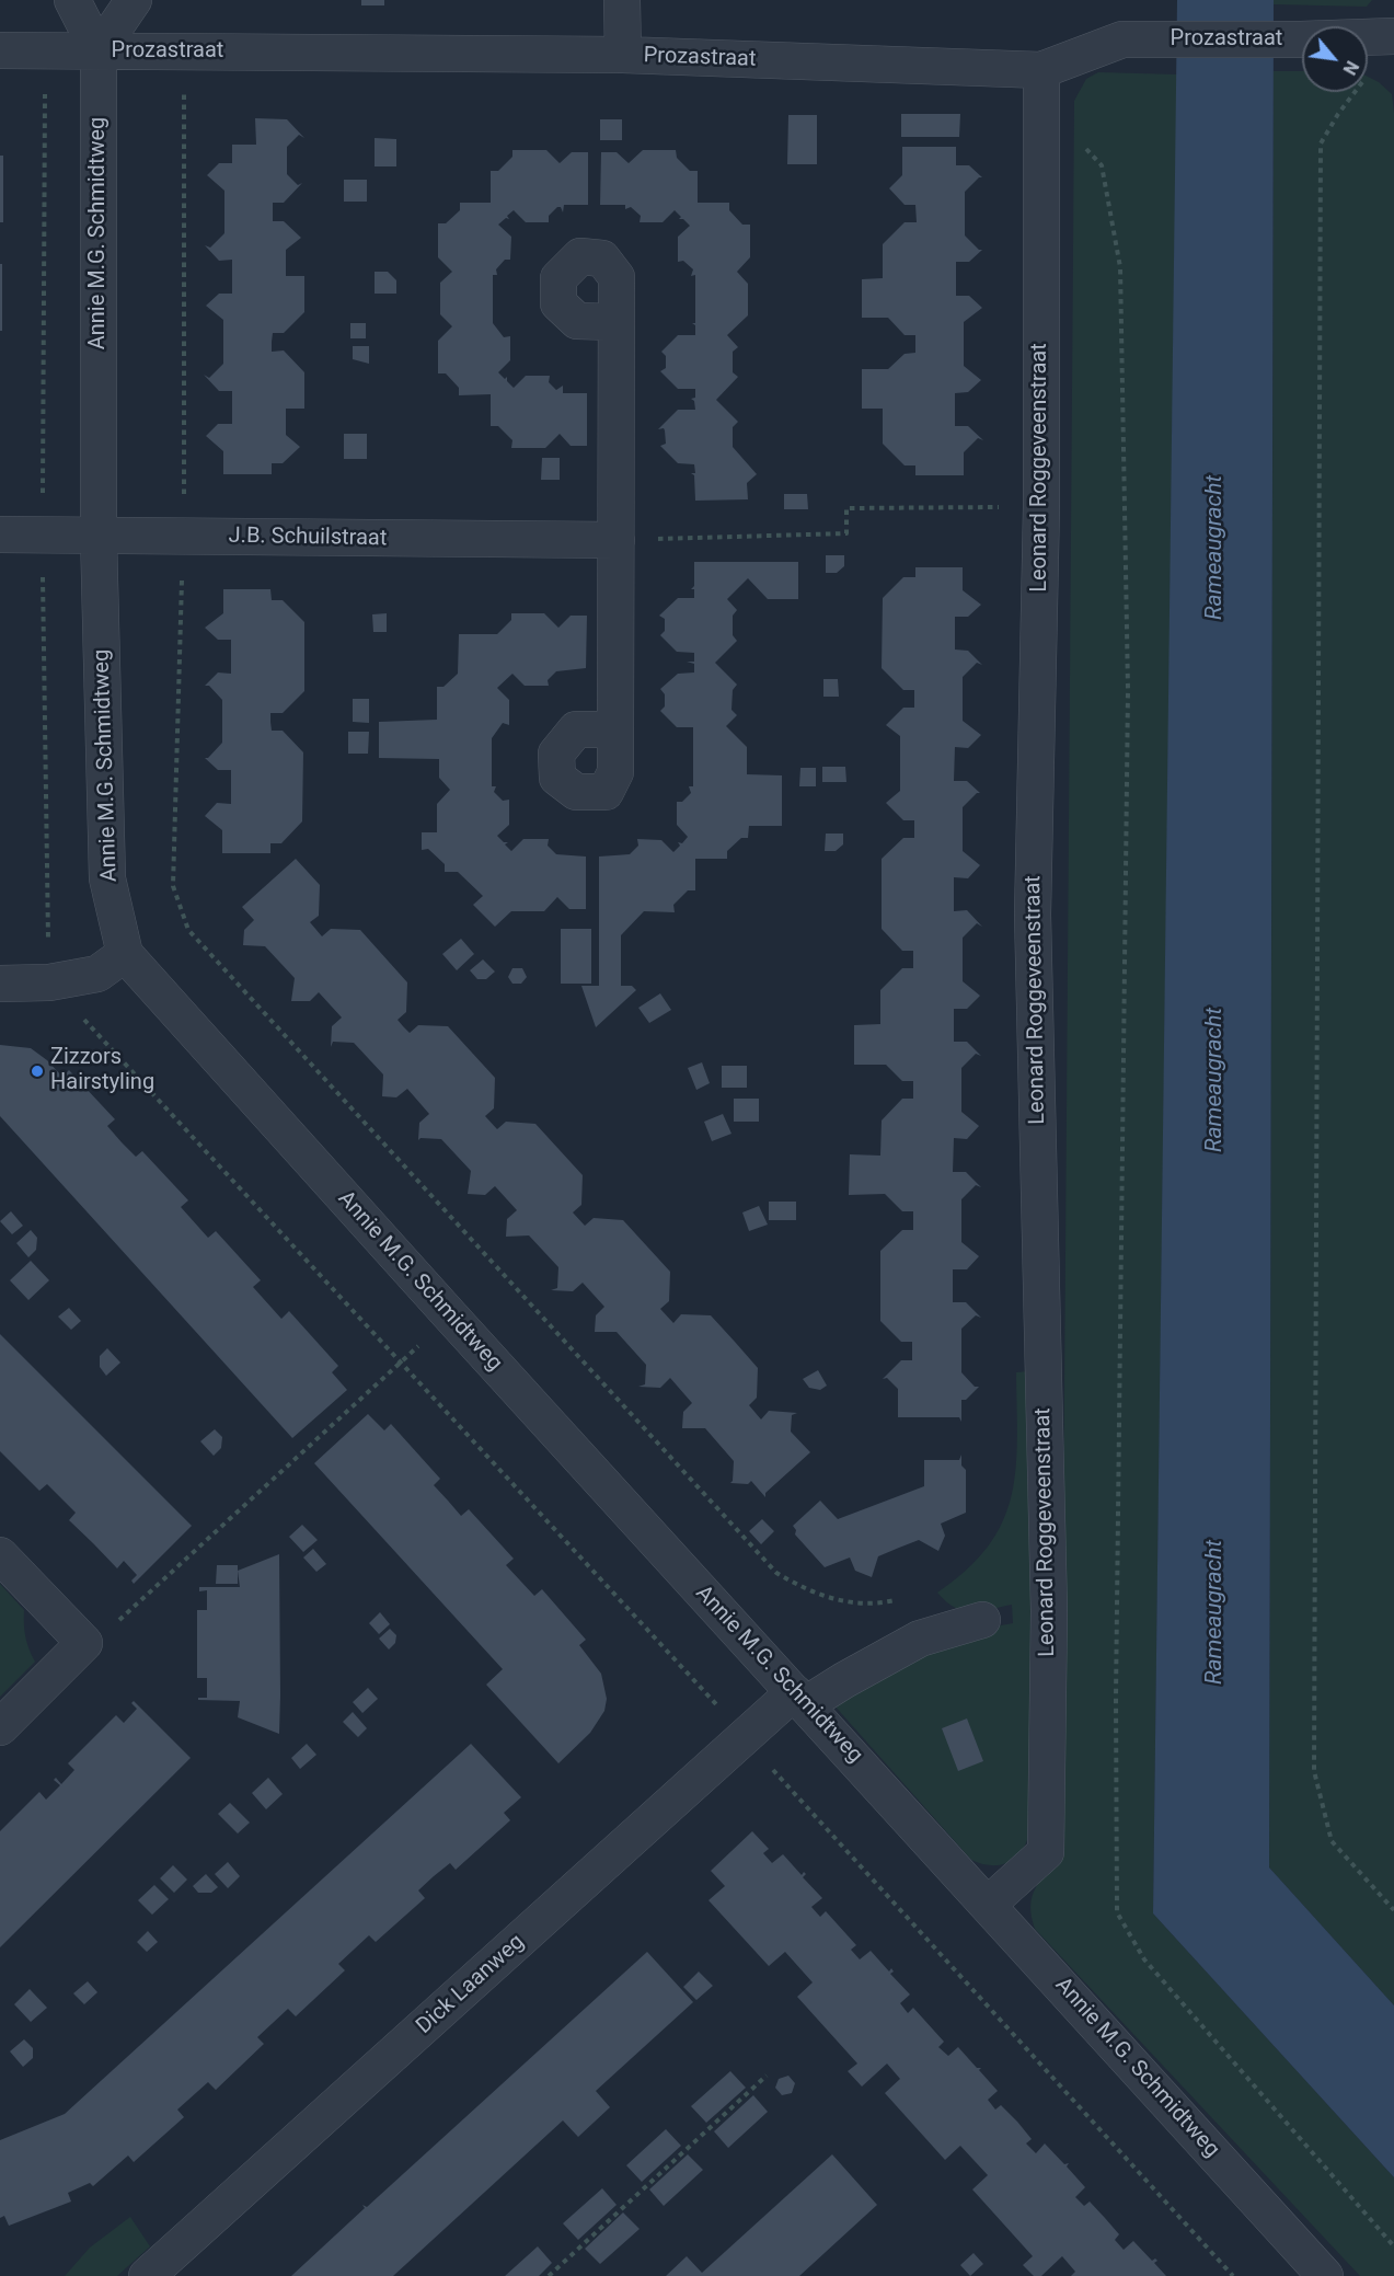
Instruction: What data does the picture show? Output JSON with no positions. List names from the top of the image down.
{
  "streets": {
    "street": [
      "Prozastraat",
      "Annie M.G. Schmidtweg",
      "Leonard Roggeveenstraat",
      "J.B. Schuilstraat",
      "Dick Laanweg"
    ]
  },
  "crossings": [
    ["Prozastraat", "Annie M.G. Schmidtweg"],
    ["Prozastraat", "Leonard Roggeveenstraat"],
    ["Annie M.G. Schmidtweg", "Leonard Roggeveenstraat"],
    ["Annie M.G. Schmidtweg", "J.B. Schuilstraat"],
    ["Annie M.G. Schmidtweg", "Dick Laanweg"]
  ],
  "water": ["Rameaugracht"],
  "places": ["Zizzors Hairstyling"],
  "north": "bottom right"
}
